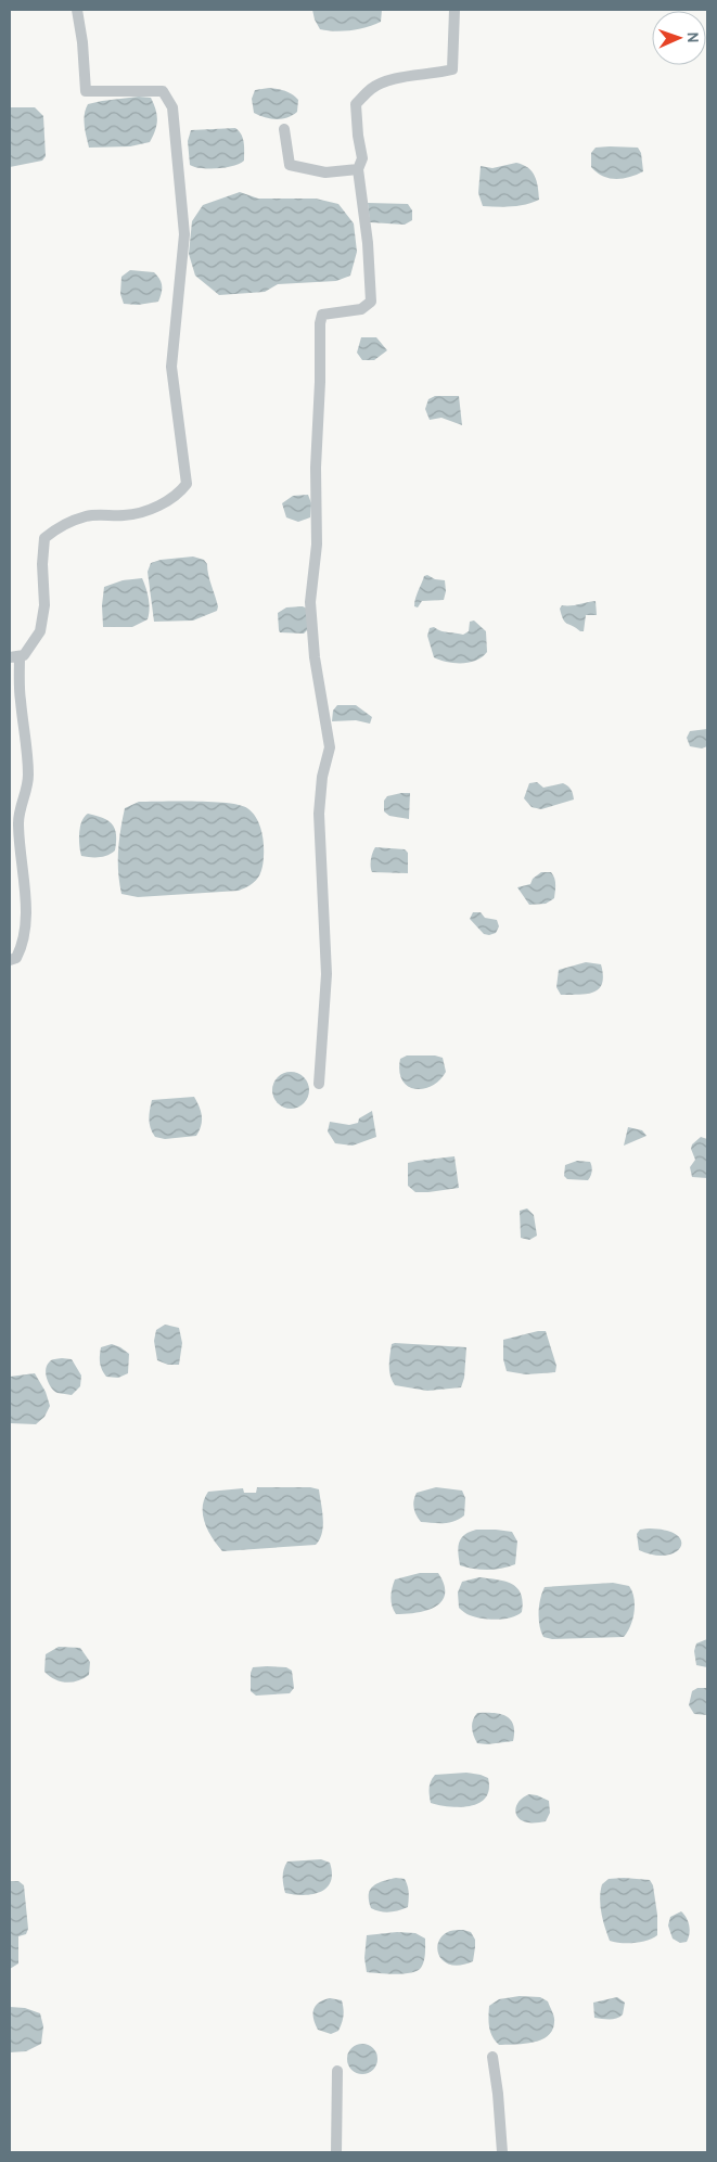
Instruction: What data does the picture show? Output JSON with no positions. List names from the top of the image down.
{
  "north": "right"
}
